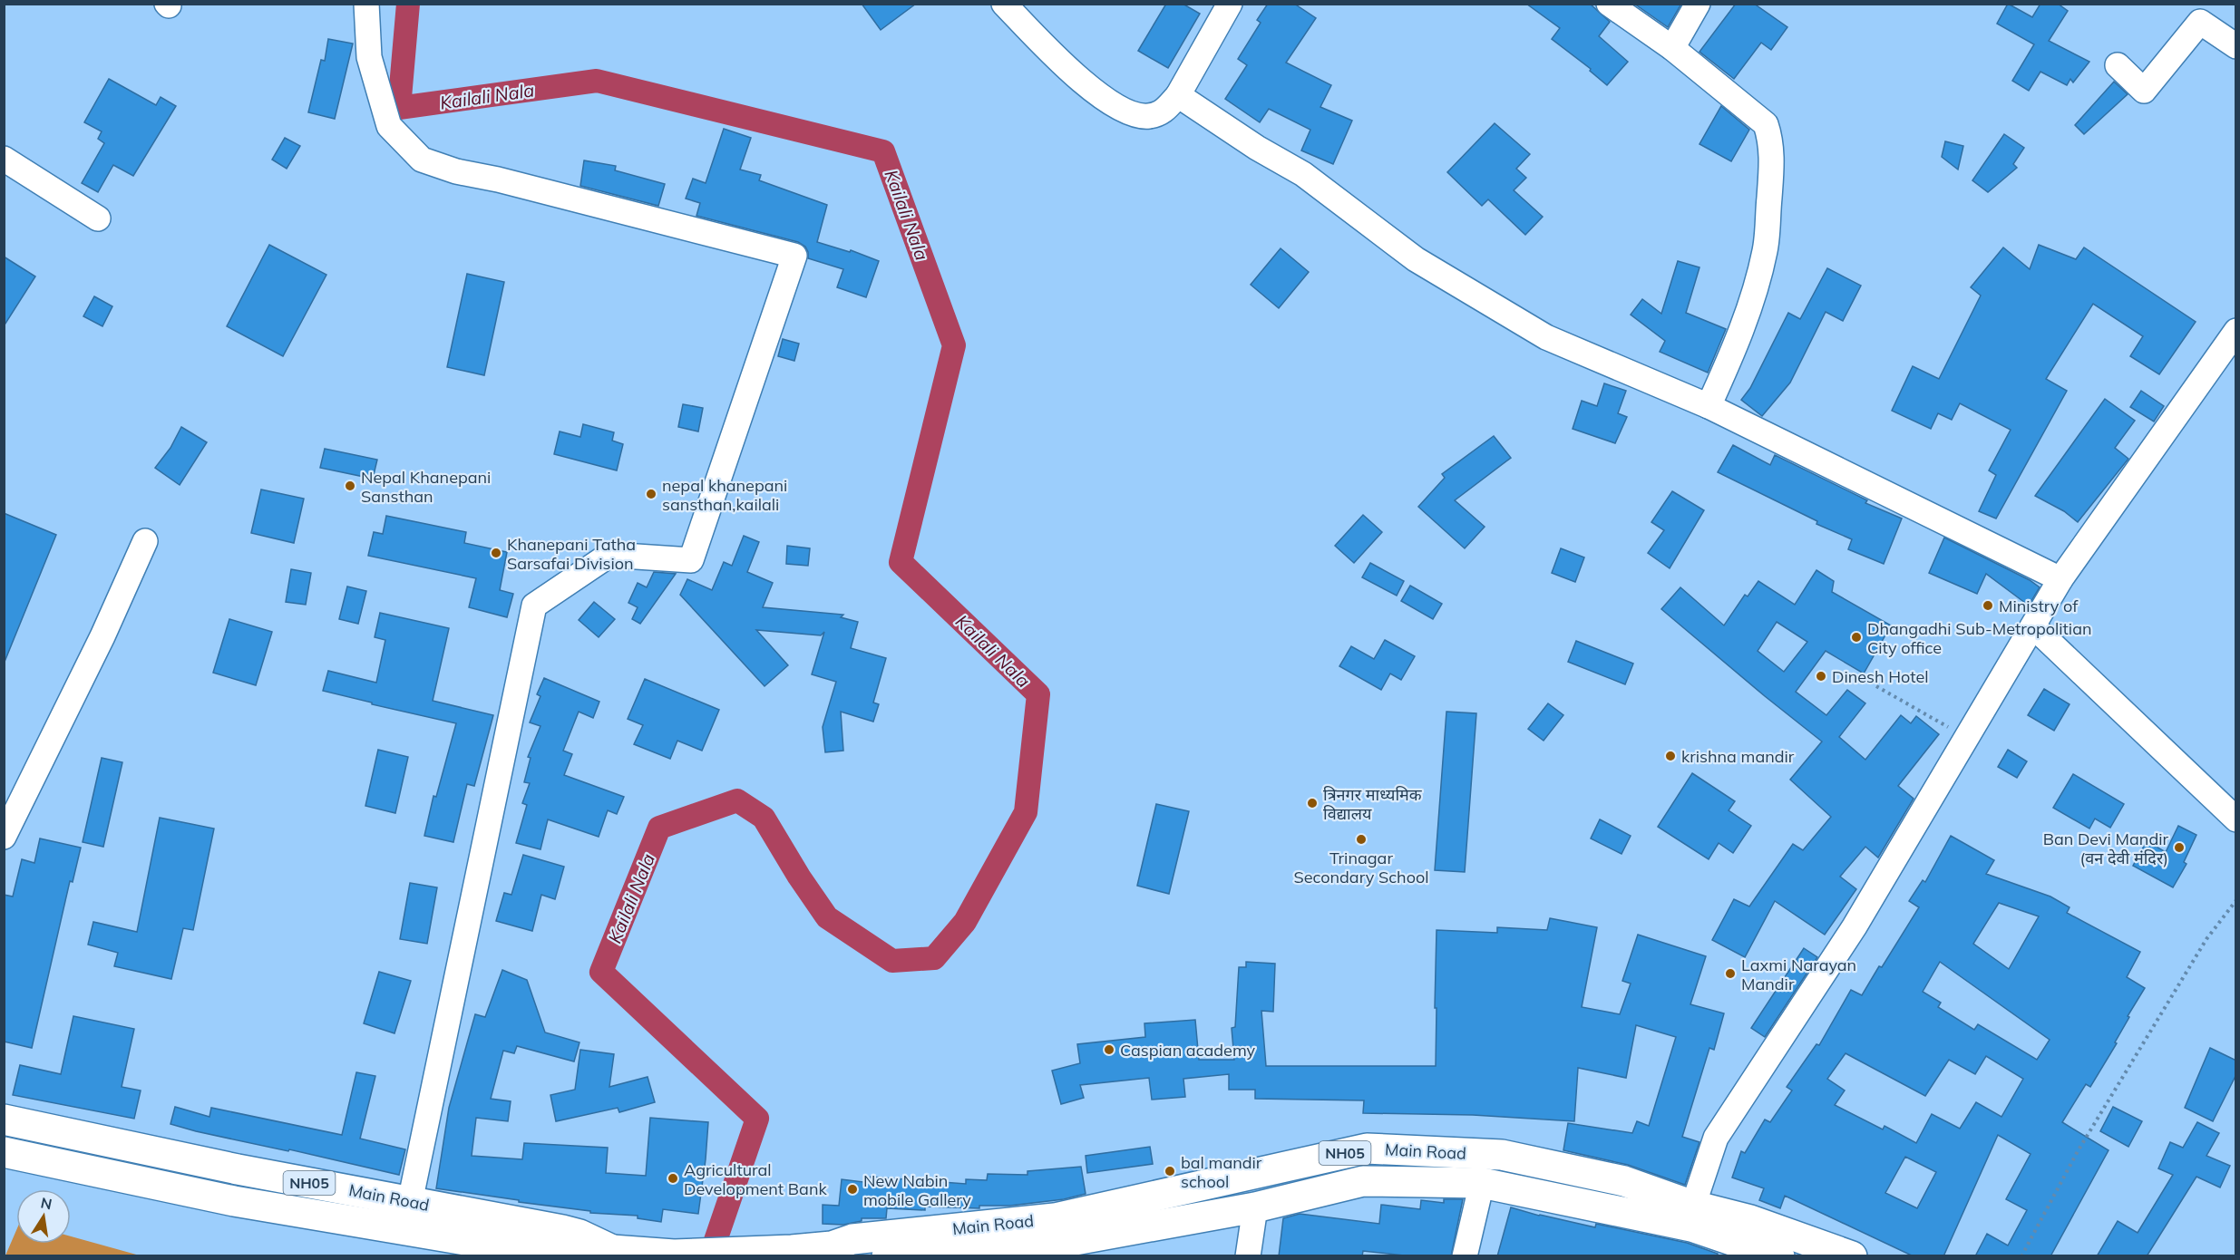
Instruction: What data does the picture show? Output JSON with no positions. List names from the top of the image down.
{
  "streets": {
    "main road": ["Main Road", "NH05"]
  },
  "crossings": [
    ["Main Road", "NH05"]
  ],
  "water": ["Kailali Nala"],
  "places": [
    "Nepal Khanepani Sansthan",
    "nepal khanepani sansthan,kailali",
    "Khanepani Tatha Sarsafai Division",
    "Ministry of",
    "Dhangadhi Sub-Metropolitian City office",
    "Dinesh Hotel",
    "krishna mandir",
    "त्रिनगर माध्यमिक विद्यालय",
    "Trinagar Secondary School",
    "Ban Devi Mandir (वन देवी मंदिर)",
    "Laxmi Narayan Mandir",
    "Caspian academy",
    "bal mandir school",
    "Agricultural Development Bank",
    "New Nabin mobile Gallery"
  ],
  "north": "top"
}
